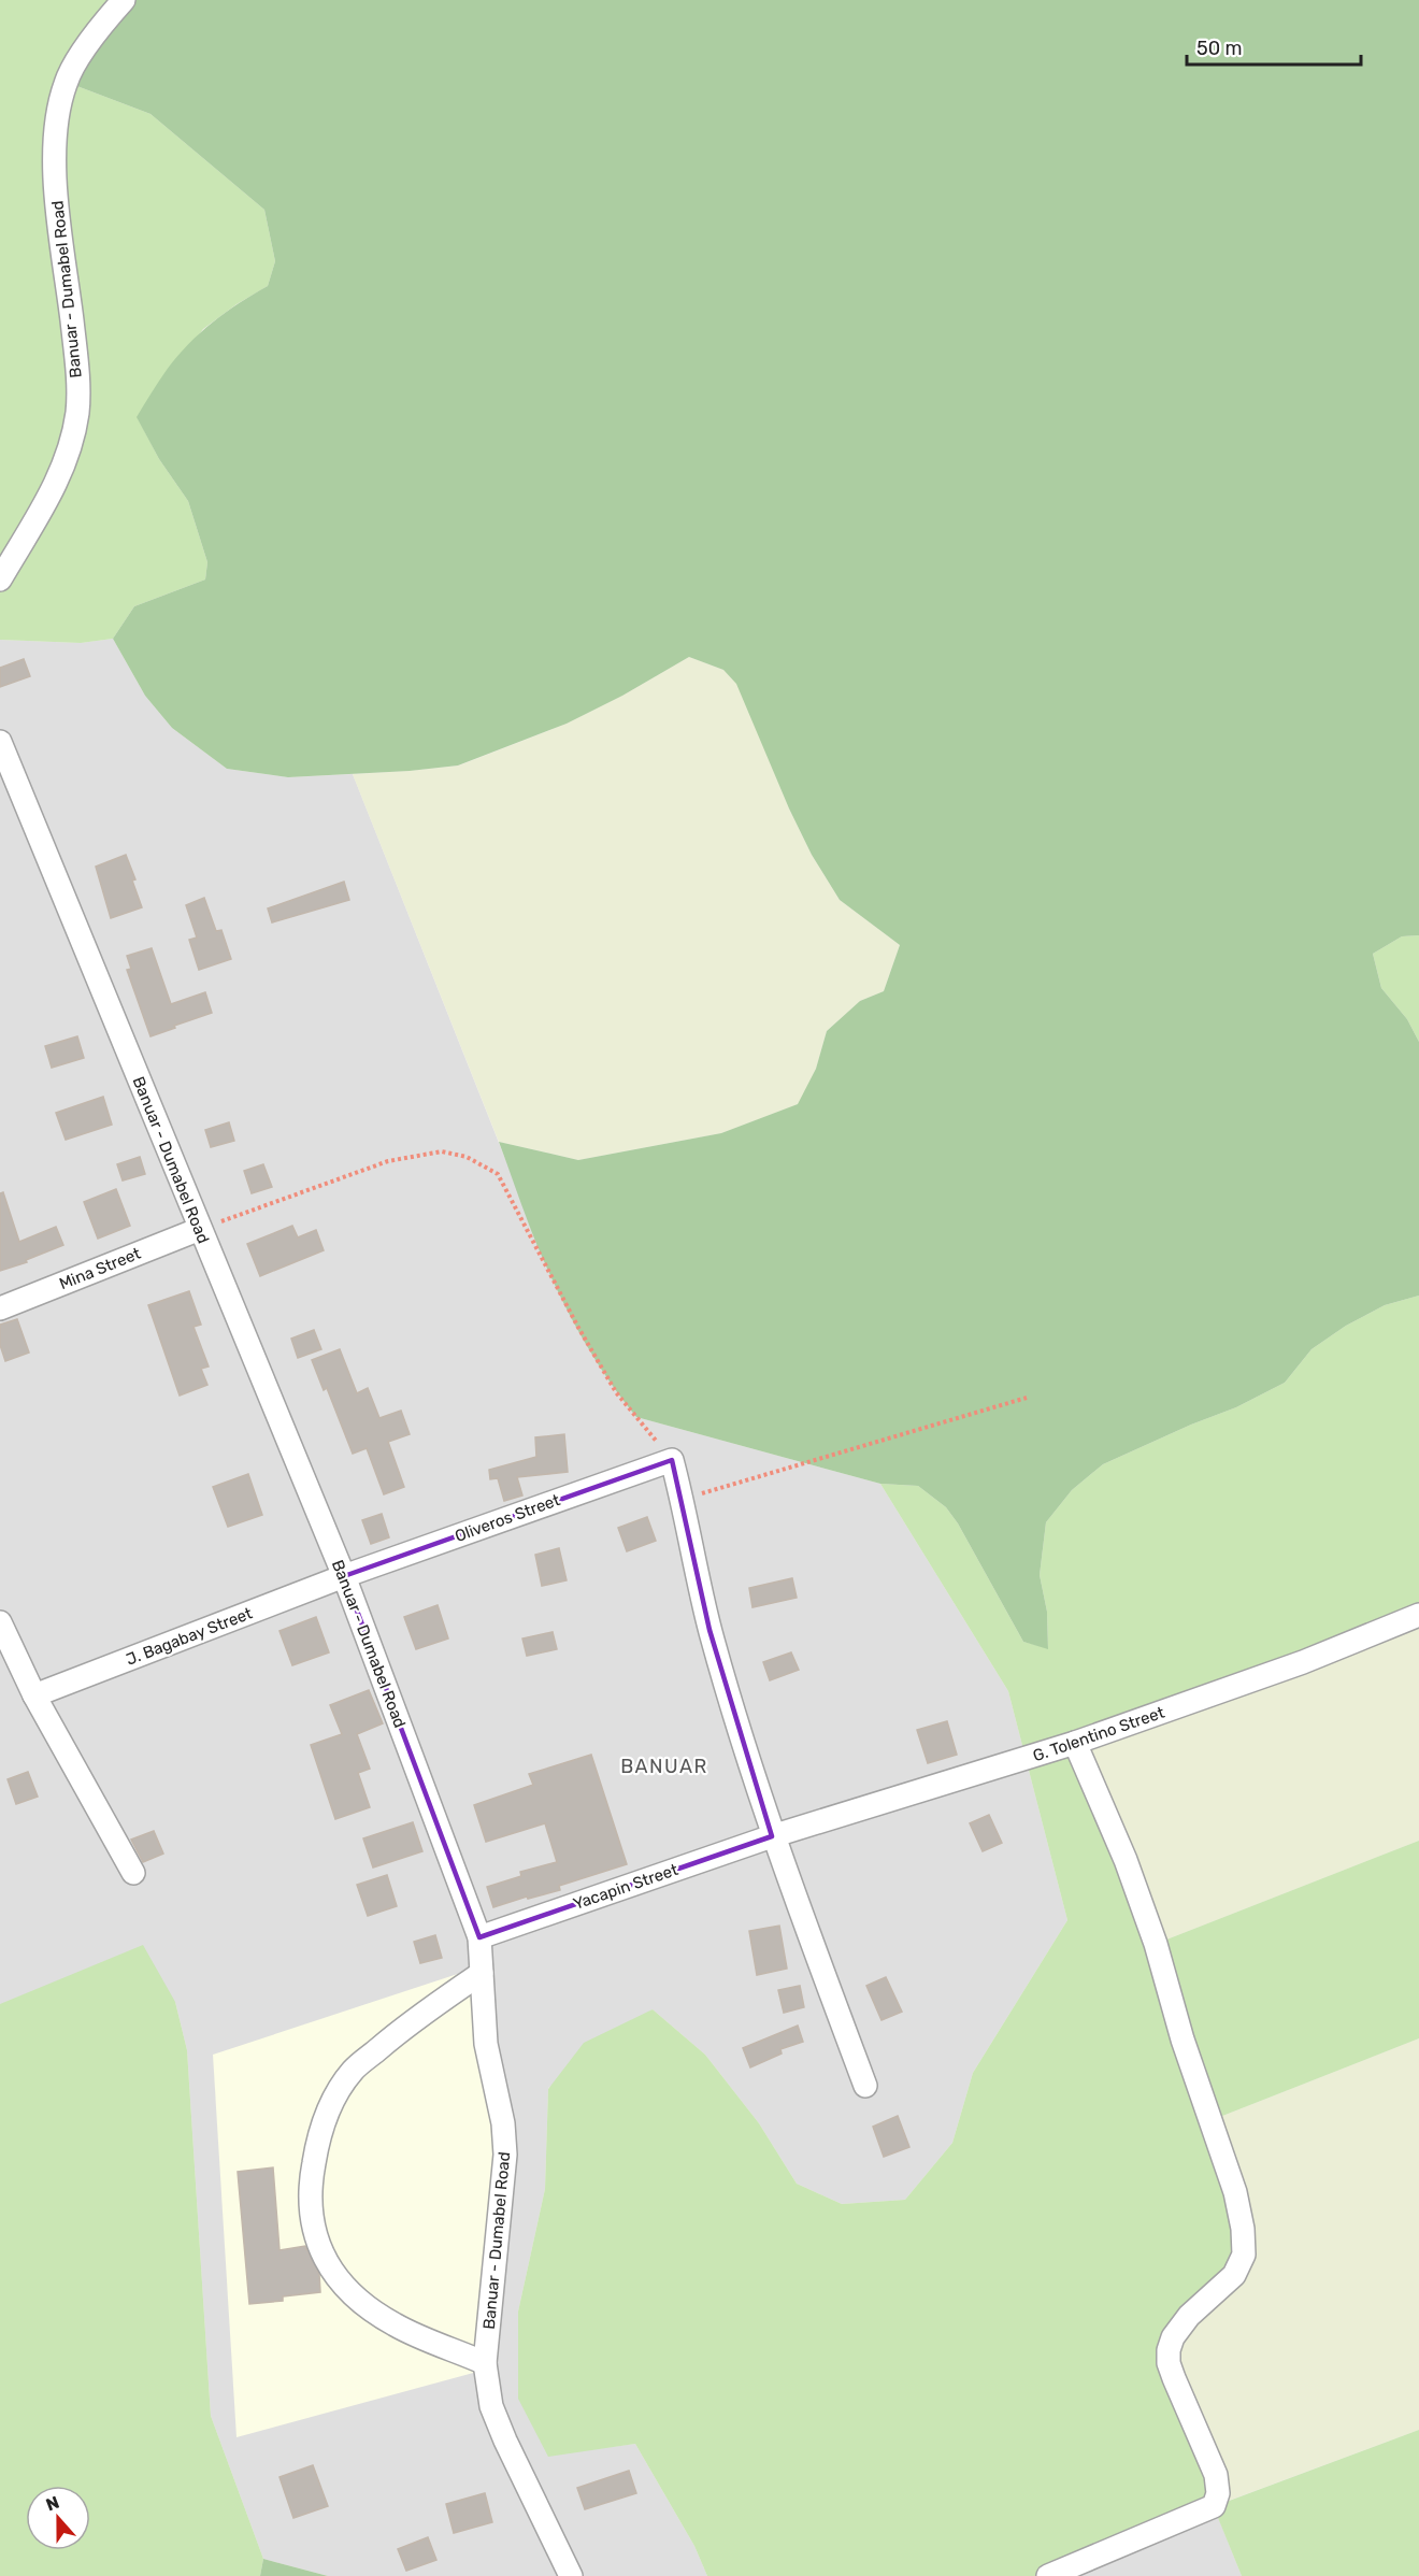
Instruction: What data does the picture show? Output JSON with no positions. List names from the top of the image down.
{
  "streets": {
    "street": [
      "Banuar - Dumabel Road",
      "Mina Street",
      "Oliveros Street",
      "J. Bagabay Street",
      "G. Tolentino Street",
      "Yacapin Street"
    ]
  },
  "crossings": [
    ["Banuar - Dumabel Road", "Mina Street"],
    ["Banuar - Dumabel Road", "Oliveros Street"],
    ["Banuar - Dumabel Road", "J. Bagabay Street"],
    ["Banuar - Dumabel Road", "Yacapin Street"],
    ["Oliveros Street", "J. Bagabay Street"],
    ["G. Tolentino Street", "Yacapin Street"]
  ],
  "districts": ["BANUAR"],
  "scale_bar": "50 m",
  "north": "top"
}
